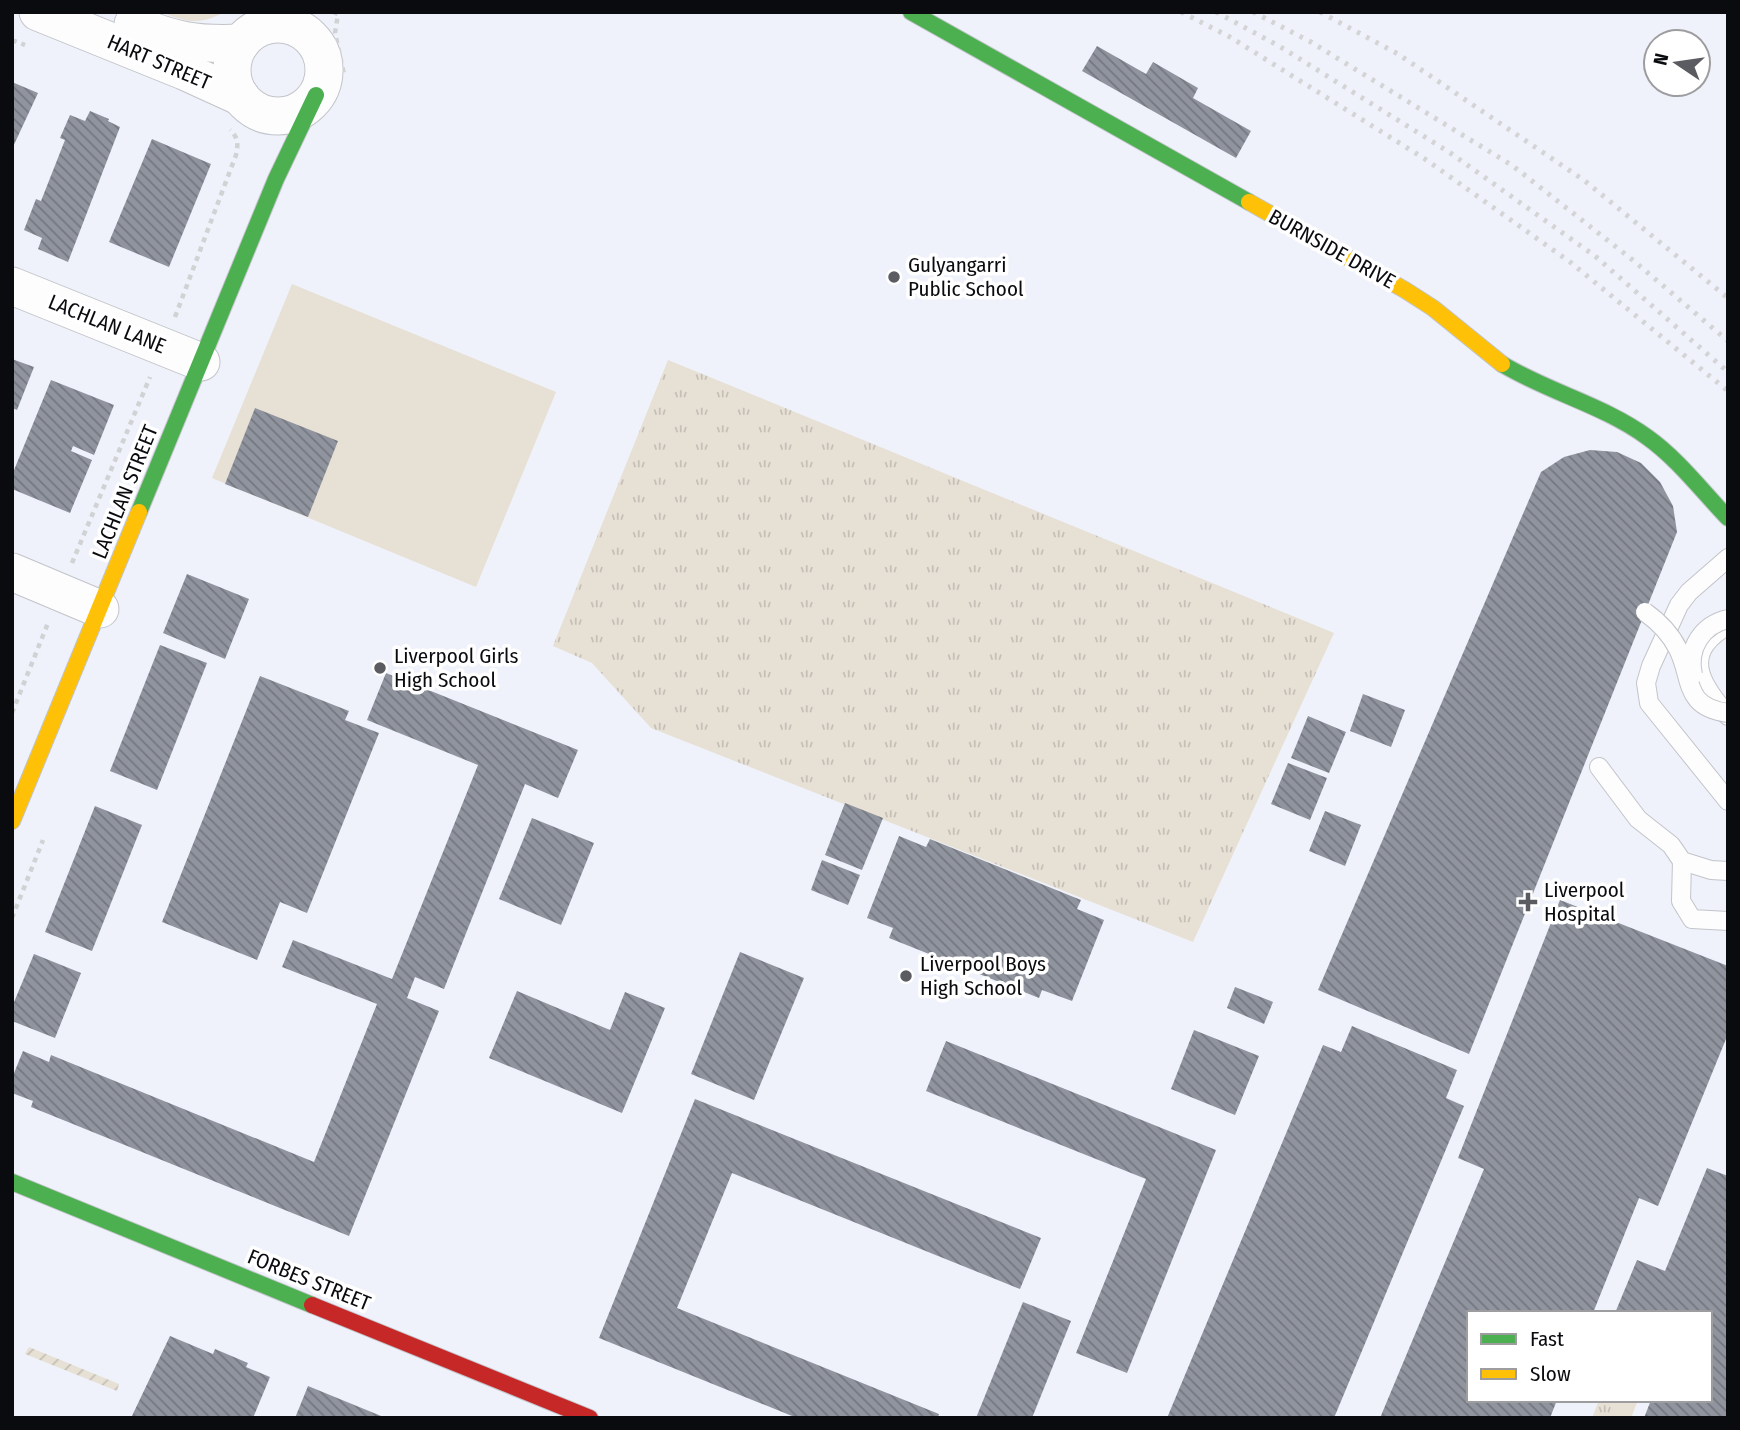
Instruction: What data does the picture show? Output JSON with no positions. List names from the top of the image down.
{
  "streets": {
    "street": [
      "HART STREET",
      "BURNSIDE DRIVE",
      "LACHLAN LANE",
      "LACHLAN STREET",
      "FORBES STREET"
    ]
  },
  "crossings": [
    ["LACHLAN LANE", "LACHLAN STREET"]
  ],
  "places": {
    "other": ["Gulyangarri Public School", "Liverpool Girls High School", "Liverpool Boys High School"],
    "health": ["Liverpool Hospital"]
  },
  "legend": ["Fast", "Slow"],
  "north": "left"
}
